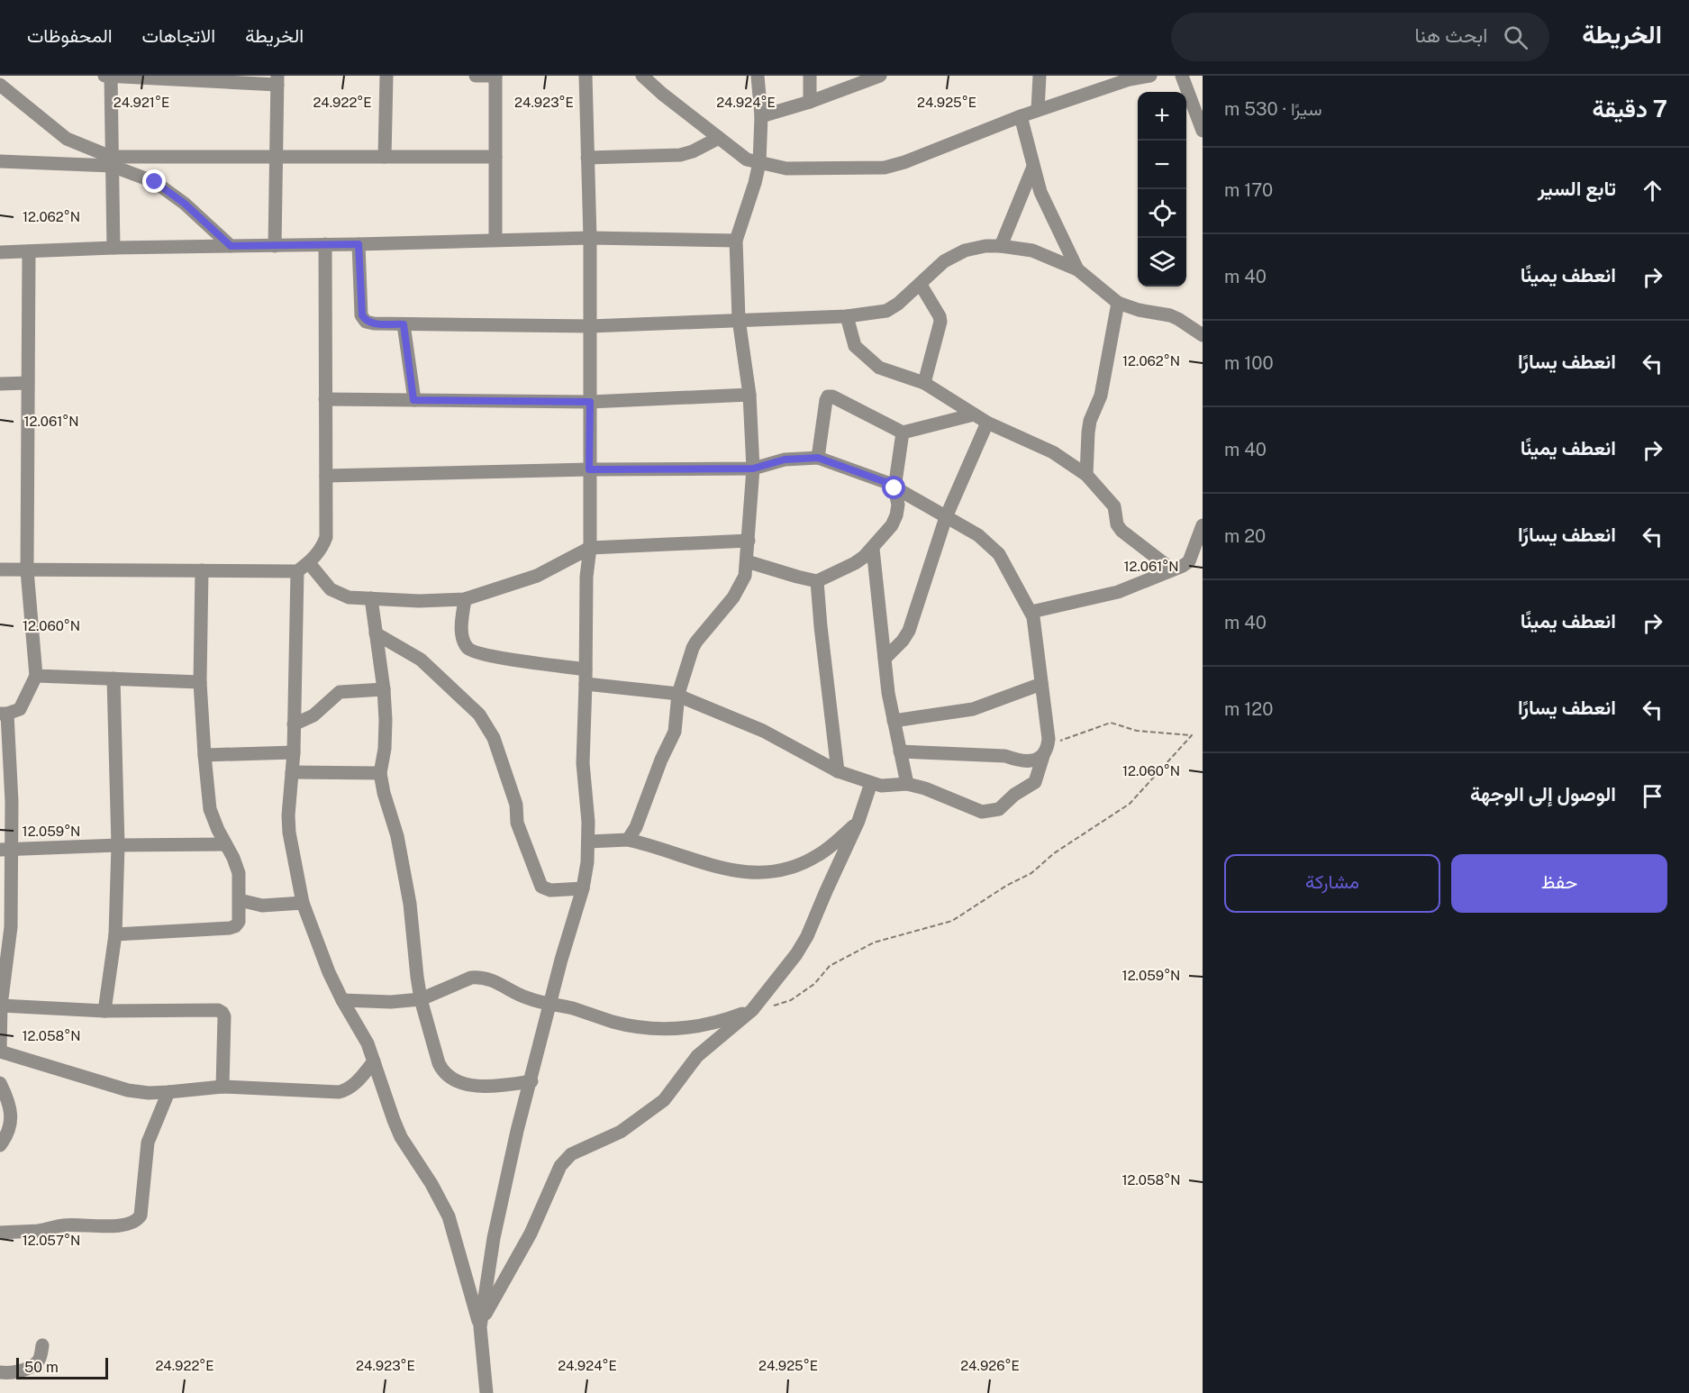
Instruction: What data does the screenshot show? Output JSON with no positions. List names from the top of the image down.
{
  "scale_bar": "50 m",
  "page": {
    "header": "الخريطة",
    "search": "ابحث هنا",
    "nav": ["الخريطة", "الاتجاهات", "المحفوظات"],
    "heading": ["7 دقيقة", "سيرًا · 530 m"],
    "map_buttons": ["+", "−"],
    "list": [
      ["تابع السير", "170 m"],
      ["انعطف يمينًا", "40 m"],
      ["انعطف يسارًا", "100 m"],
      ["انعطف يمينًا", "40 m"],
      ["انعطف يسارًا", "20 m"],
      ["انعطف يمينًا", "40 m"],
      ["انعطف يسارًا", "120 m"],
      "الوصول إلى الوجهة"
    ],
    "buttons": ["حفظ", "مشاركة"],
    "scale": "50 m"
  },
  "coordinates": [
    "24.921°E",
    "24.922°E",
    "24.923°E",
    "24.924°E",
    "24.925°E",
    "12.062°N",
    "12.061°N",
    "12.060°N",
    "12.059°N",
    "12.058°N",
    "12.057°N",
    "24.926°E"
  ]
}
